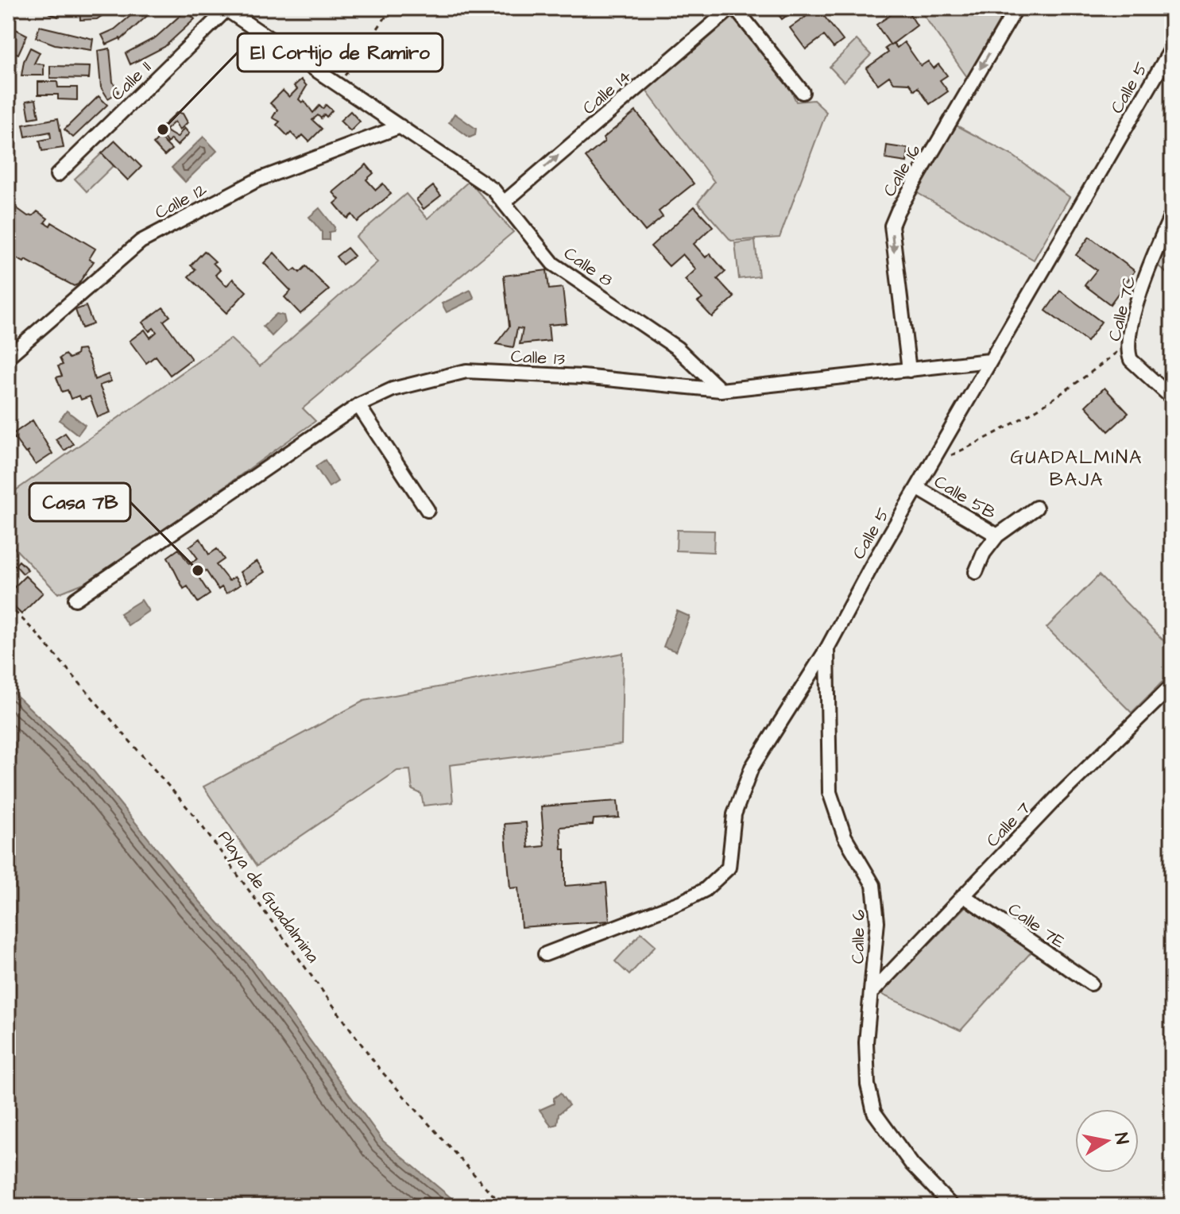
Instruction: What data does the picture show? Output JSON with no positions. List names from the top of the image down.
{
  "streets": {
    "street": [
      "Calle 11",
      "Calle 5",
      "Calle 14",
      "Calle 16",
      "Calle 12",
      "Calle 8",
      "Calle 7C",
      "Calle 13",
      "Calle 5B",
      "Calle 7",
      "Calle 7E",
      "Calle 6"
    ],
    "path": ["Playa de Guadalmina"]
  },
  "crossings": [
    ["Calle 11", "Calle 8"],
    ["Calle 5", "Calle 5B"],
    ["Calle 5", "Calle 6"],
    ["Calle 14", "Calle 8"],
    ["Calle 12", "Calle 8"],
    ["Calle 8", "Calle 13"],
    ["Calle 7", "Calle 7E"],
    ["Calle 7", "Calle 6"]
  ],
  "one_way": ["Calle 14", "Calle 16"],
  "districts": ["GUADALMINA BAJA"],
  "places": ["El Cortijo de Ramiro", "Casa 7B"],
  "north": "right"
}
